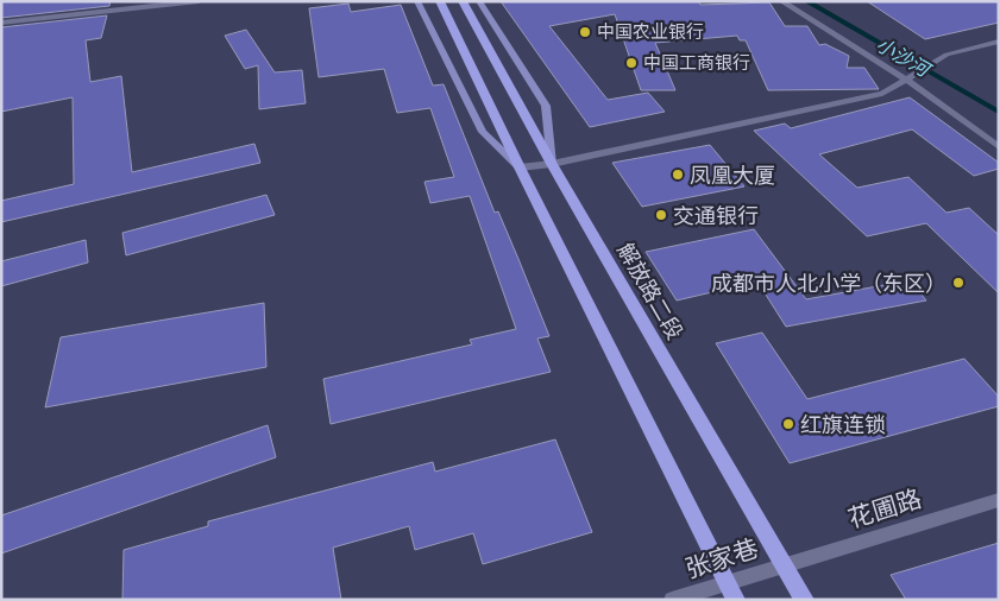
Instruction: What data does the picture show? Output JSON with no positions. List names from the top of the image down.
{
  "streets": {
    "main road": ["解放路二段"],
    "street": ["花圃路", "张家巷"]
  },
  "crossings": [
    ["解放路二段", "花圃路"],
    ["解放路二段", "张家巷"],
    ["花圃路", "张家巷"]
  ],
  "water": ["小沙河"],
  "places": [
    "中国农业银行",
    "中国工商银行",
    "凤凰大厦",
    "交通银行",
    "成都市人北小学（东区）",
    "红旗连锁"
  ]
}
